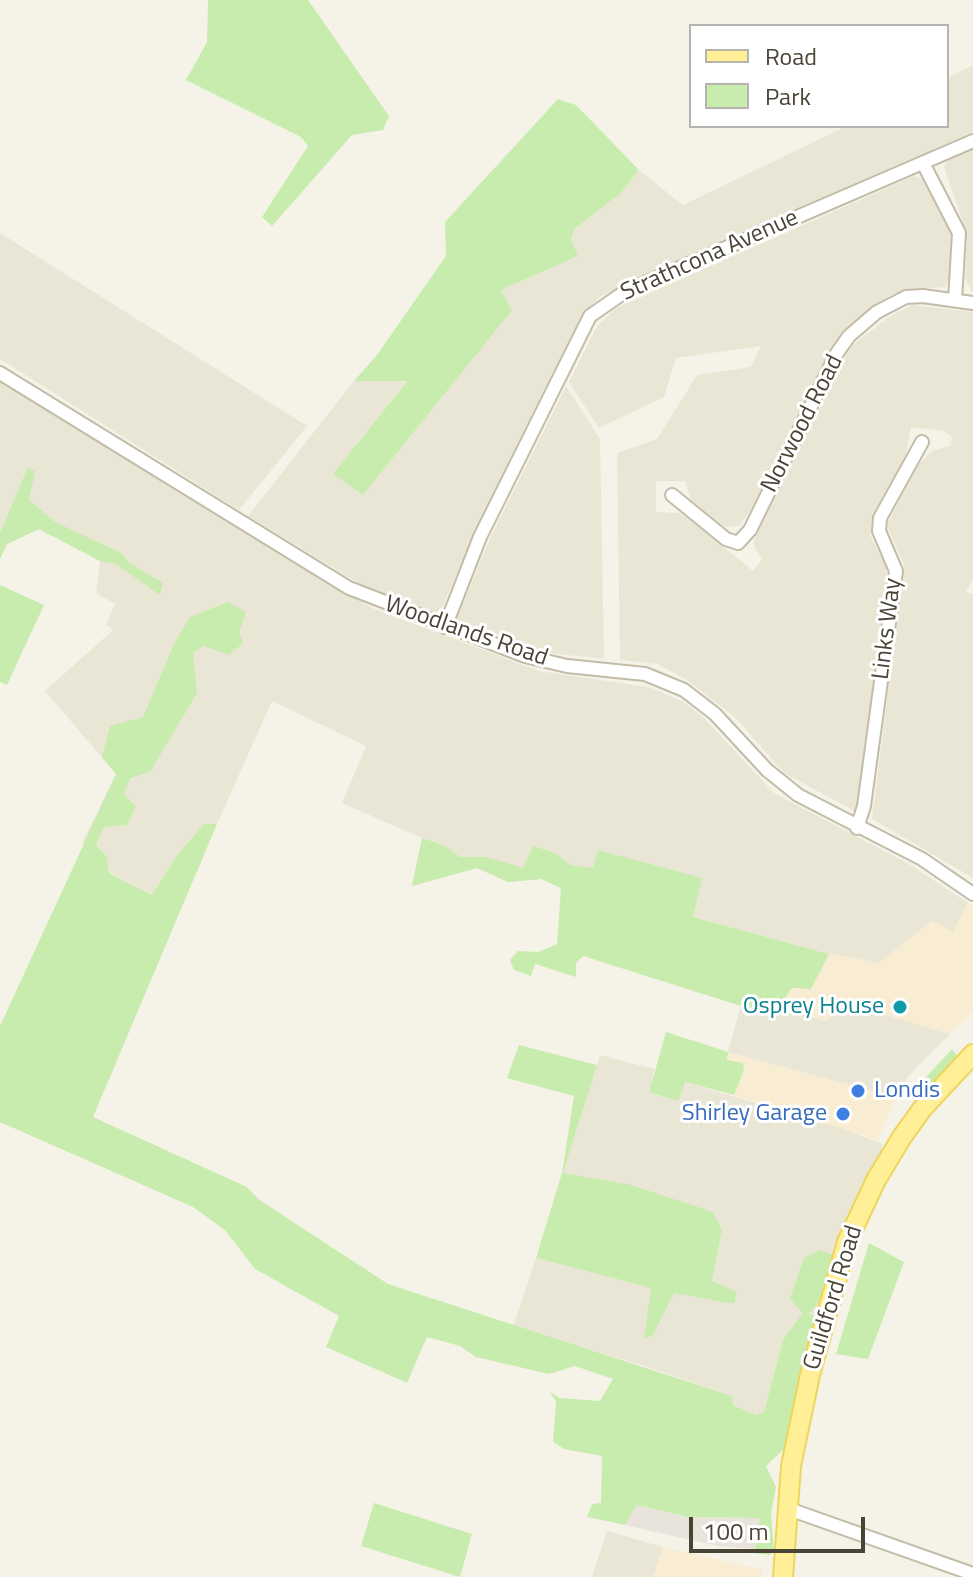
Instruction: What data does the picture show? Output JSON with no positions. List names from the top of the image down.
{
  "streets": {
    "main road": ["Guildford Road"],
    "street": [
      "Strathcona Avenue",
      "Norwood Road",
      "Links Way",
      "Woodlands Road"
    ]
  },
  "crossings": [
    ["Strathcona Avenue", "Woodlands Road"],
    ["Links Way", "Woodlands Road"]
  ],
  "places": ["Osprey House", "Londis", "Shirley Garage"],
  "legend": ["Road", "Park"],
  "scale_bar": "100 m"
}
